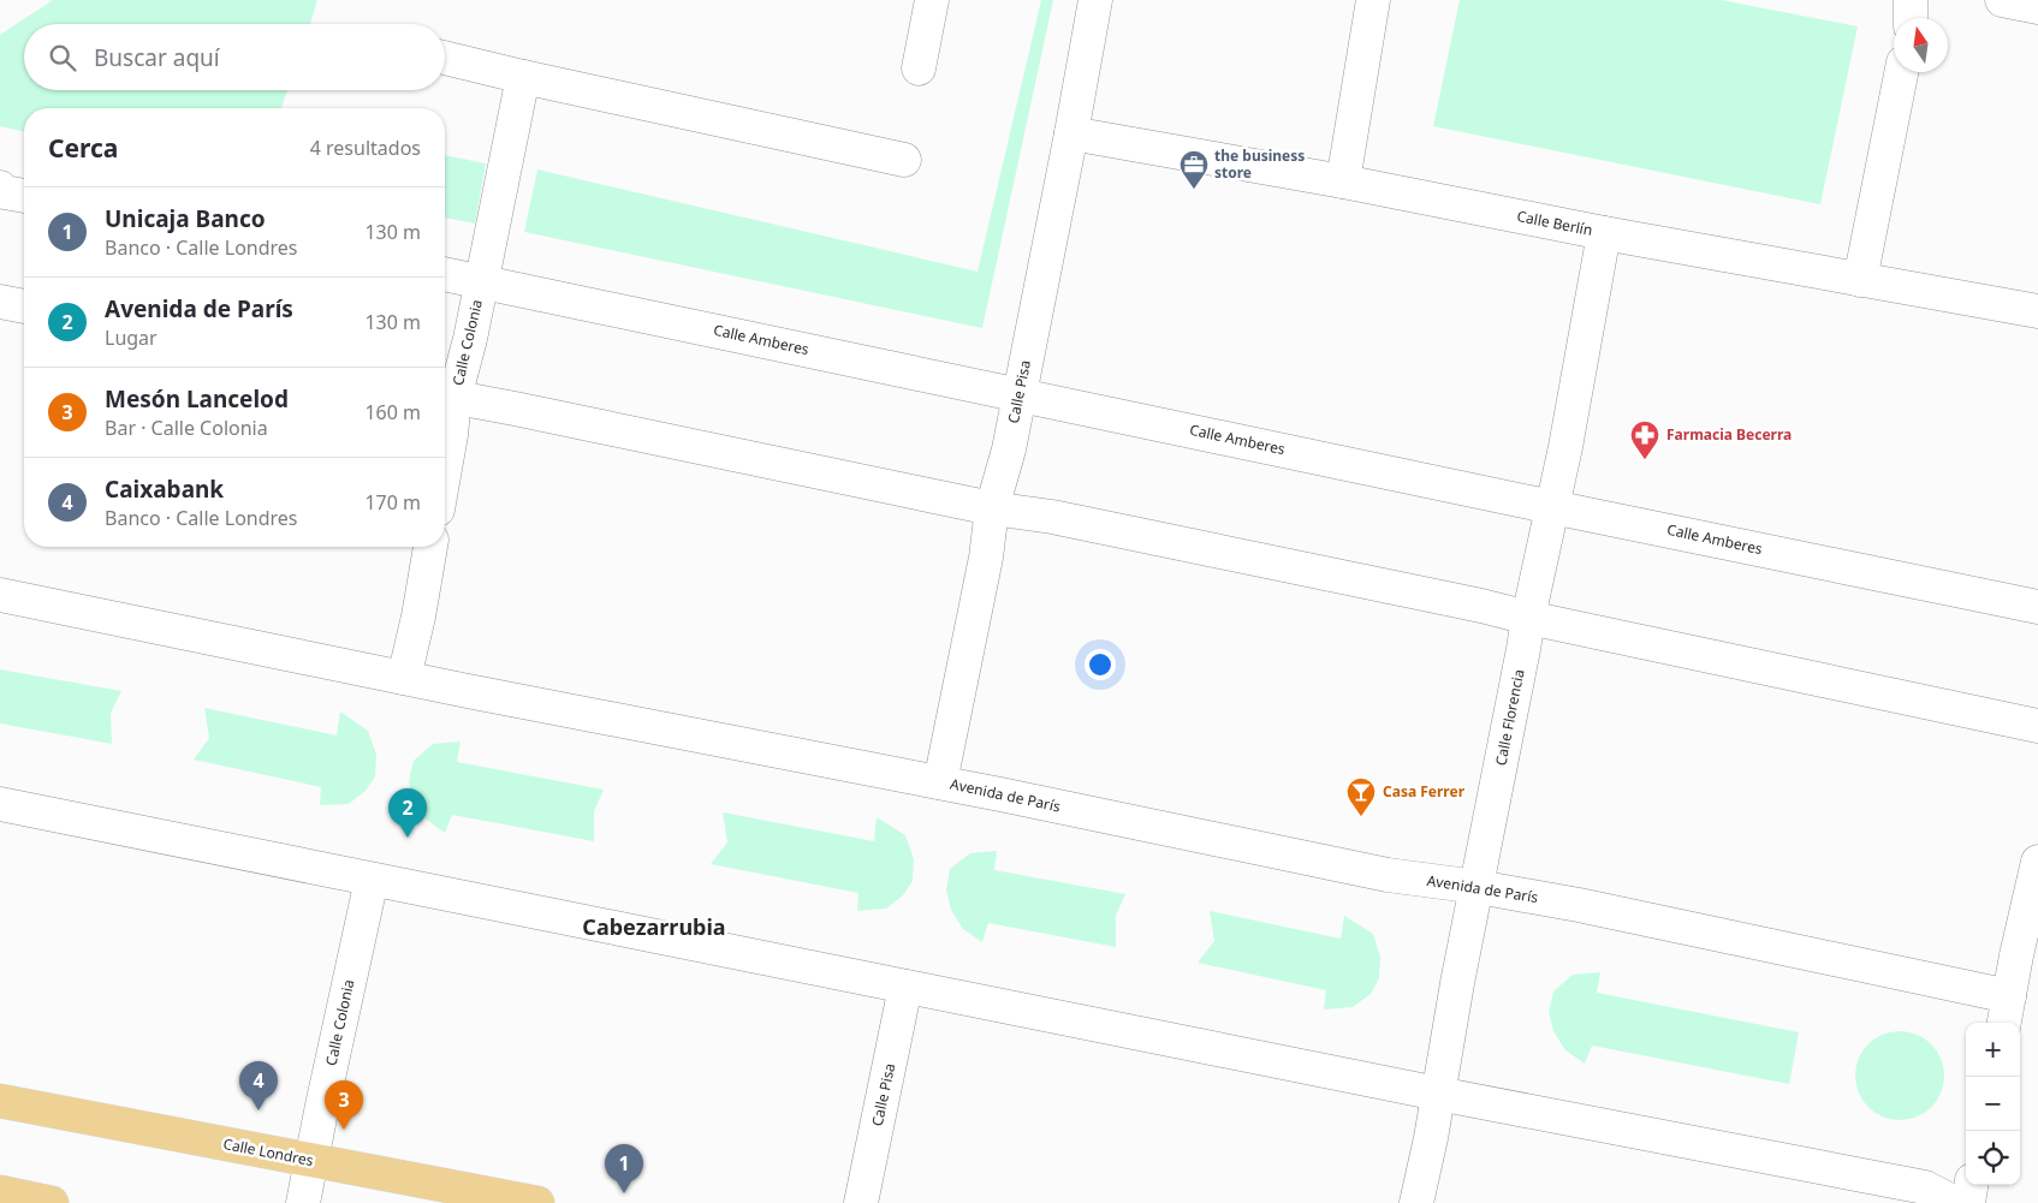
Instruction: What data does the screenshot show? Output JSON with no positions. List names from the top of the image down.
{
  "streets": {
    "main road": ["Calle Londres"],
    "street": [
      "Calle Berlín",
      "Calle Amberes",
      "Calle Colonia",
      "Calle Pisa",
      "Calle Florencia",
      "Avenida de París"
    ]
  },
  "crossings": [
    ["Calle Berlín", "Calle Pisa"],
    ["Calle Berlín", "Calle Florencia"],
    ["Calle Amberes", "Calle Colonia"],
    ["Calle Amberes", "Calle Pisa"],
    ["Calle Amberes", "Calle Florencia"],
    ["Calle Colonia", "Calle Londres"],
    ["Calle Pisa", "Avenida de París"],
    ["Calle Florencia", "Avenida de París"]
  ],
  "districts": ["Cabezarrubia"],
  "places": {
    "office": ["the business store"],
    "pharmacy": ["Farmacia Becerra"],
    "bar": ["Casa Ferrer"]
  },
  "north": "top",
  "page": {
    "search": "Buscar aquí",
    "heading": ["Cerca", "4 resultados"],
    "list": [
      {
        "mark": "1",
        "name": "Unicaja Banco",
        "note": "Banco · Calle Londres",
        "value": "130 m"
      },
      {
        "mark": "2",
        "name": "Avenida de París",
        "note": "Lugar",
        "value": "130 m"
      },
      {
        "mark": "3",
        "name": "Mesón Lancelod",
        "note": "Bar · Calle Colonia",
        "value": "160 m"
      },
      {
        "mark": "4",
        "name": "Caixabank",
        "note": "Banco · Calle Londres",
        "value": "170 m"
      }
    ],
    "pins": [
      "2",
      "4",
      "3",
      "1"
    ],
    "map_buttons": ["+", "−"]
  }
}
